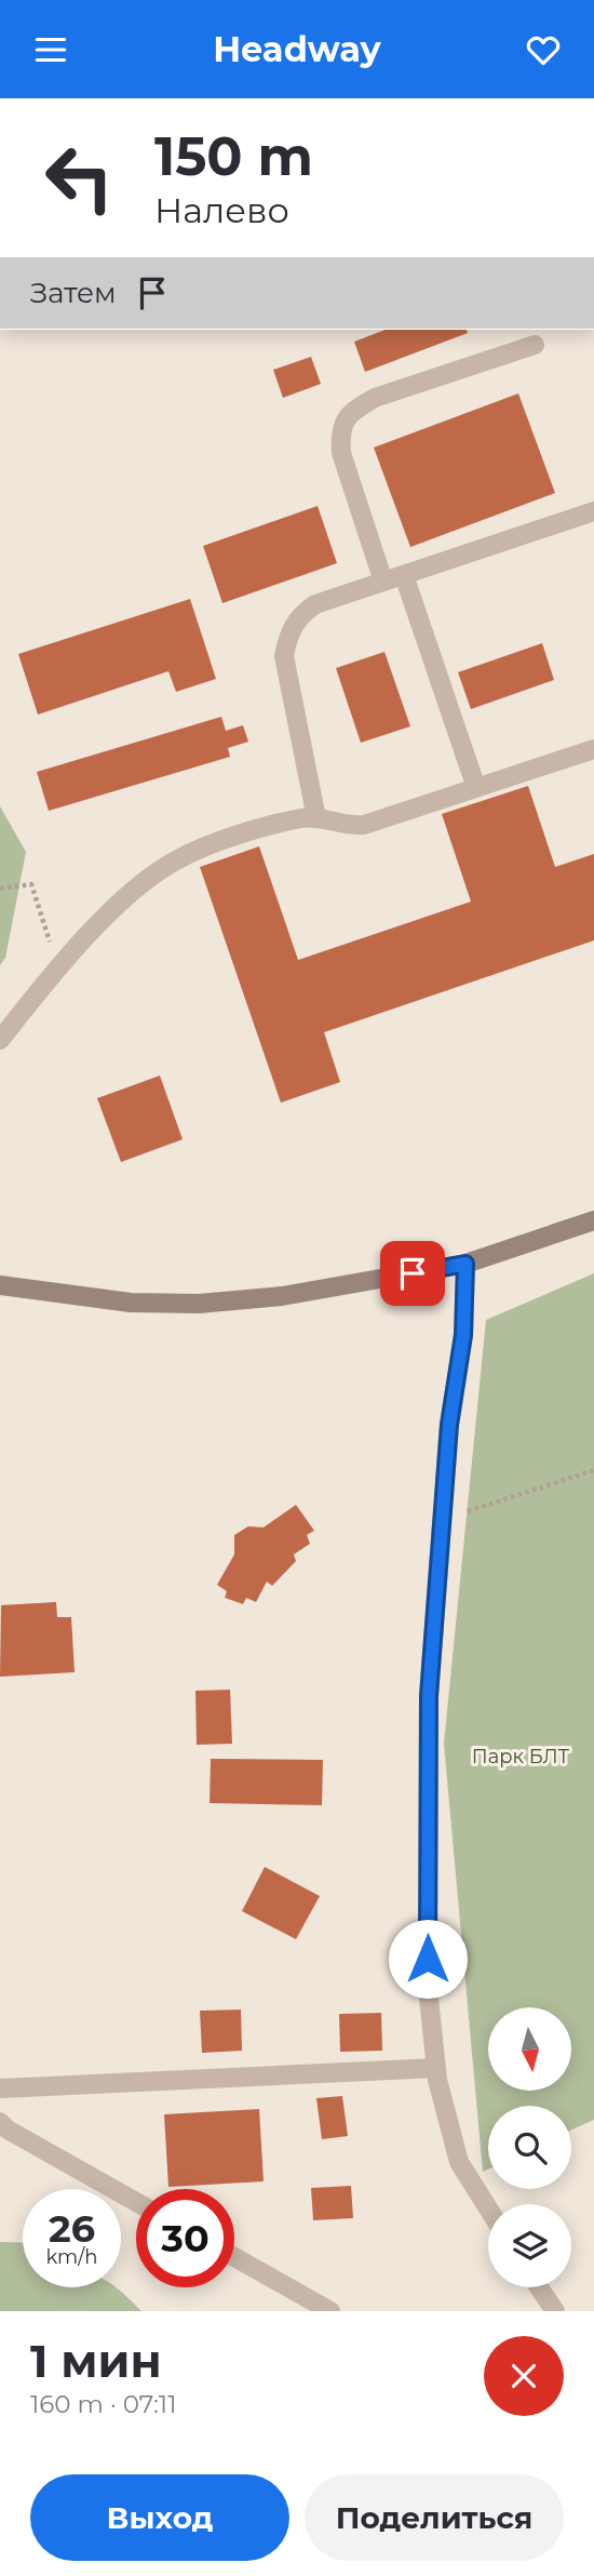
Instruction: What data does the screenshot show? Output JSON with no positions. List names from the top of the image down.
{
  "parks": ["Парк БЛТ"],
  "north": "bottom",
  "page": {
    "header": "Headway",
    "turn": ["150 m", "Налево"],
    "then": "Затем",
    "speed": "26 km/h",
    "limit": "30",
    "heading": ["1 мин", "160 m · 07:11"],
    "buttons": ["Выход", "Поделиться"]
  }
}
